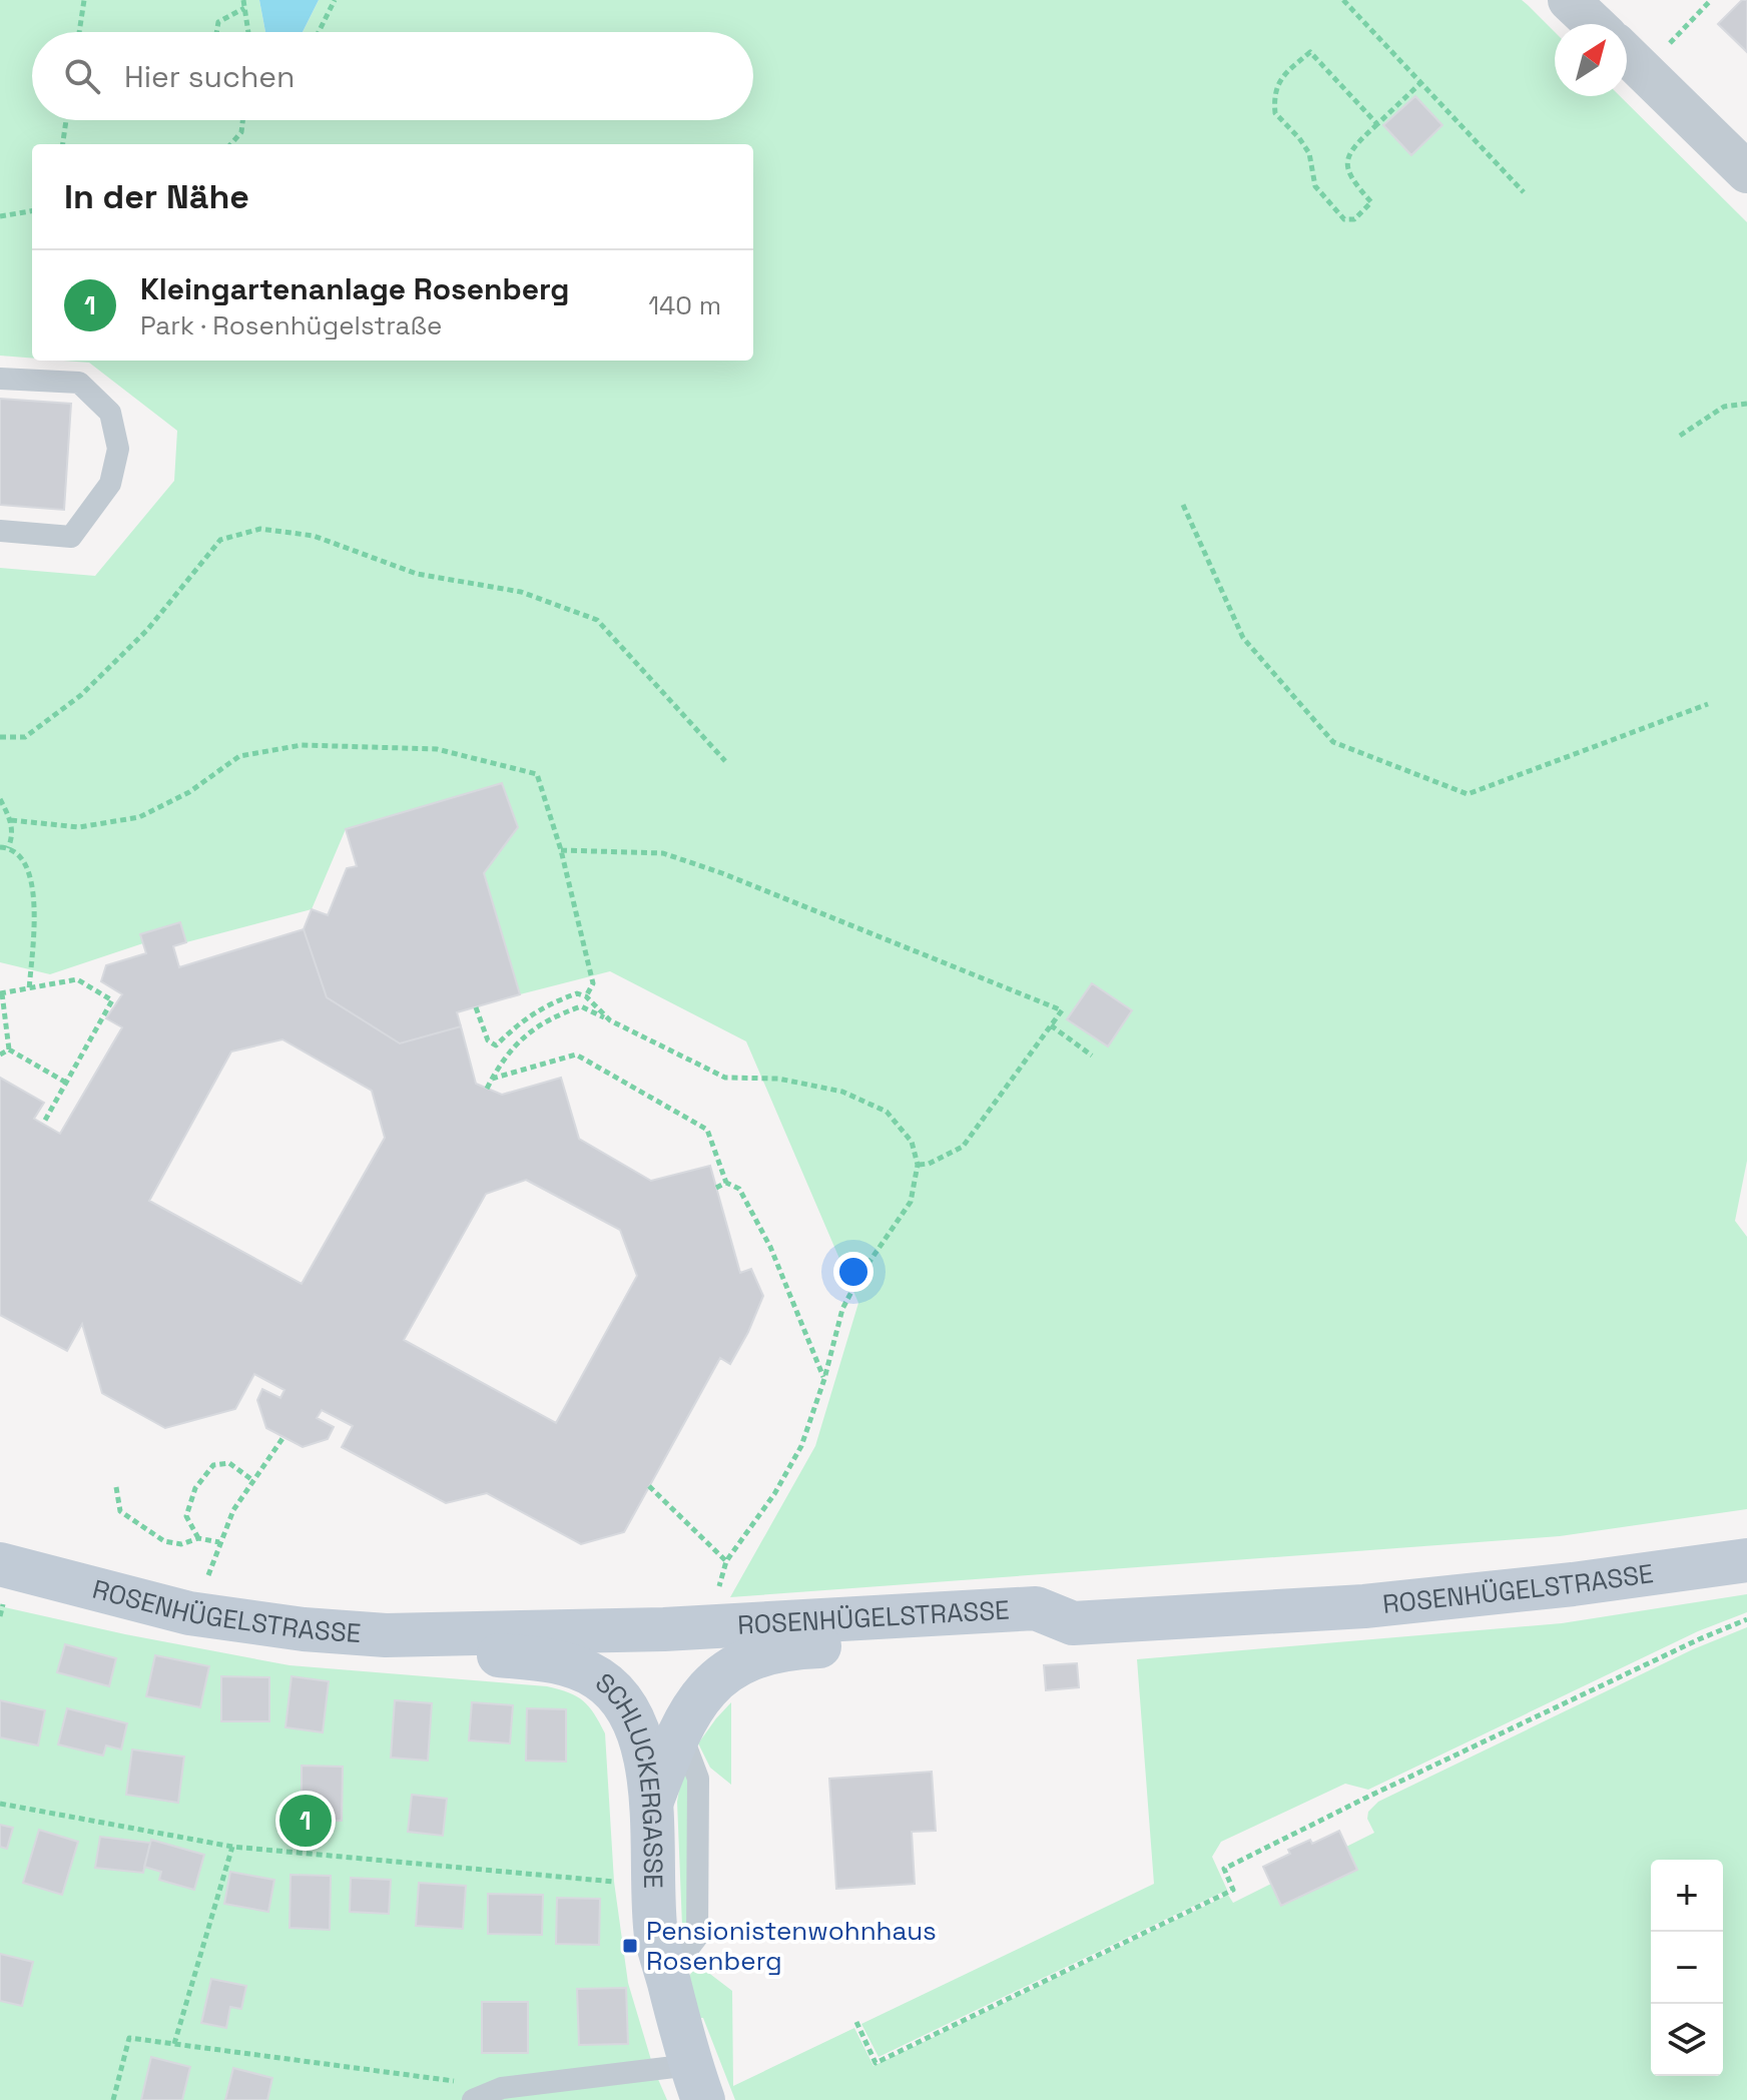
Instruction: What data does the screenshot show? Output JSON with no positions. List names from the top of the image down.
{
  "streets": {
    "main road": ["ROSENHÜGELSTRASSE", "SCHLUCKERGASSE"]
  },
  "crossings": [
    ["ROSENHÜGELSTRASSE", "SCHLUCKERGASSE"]
  ],
  "places": {
    "transit": ["Pensionistenwohnhaus Rosenberg"]
  },
  "north": "top right",
  "page": {
    "search": "Hier suchen",
    "heading": "In der Nähe",
    "list": [
      {
        "mark": "1",
        "name": "Kleingartenanlage Rosenberg",
        "note": "Park · Rosenhügelstraße",
        "value": "140 m"
      }
    ],
    "pins": "1",
    "map_buttons": ["+", "−"]
  }
}
